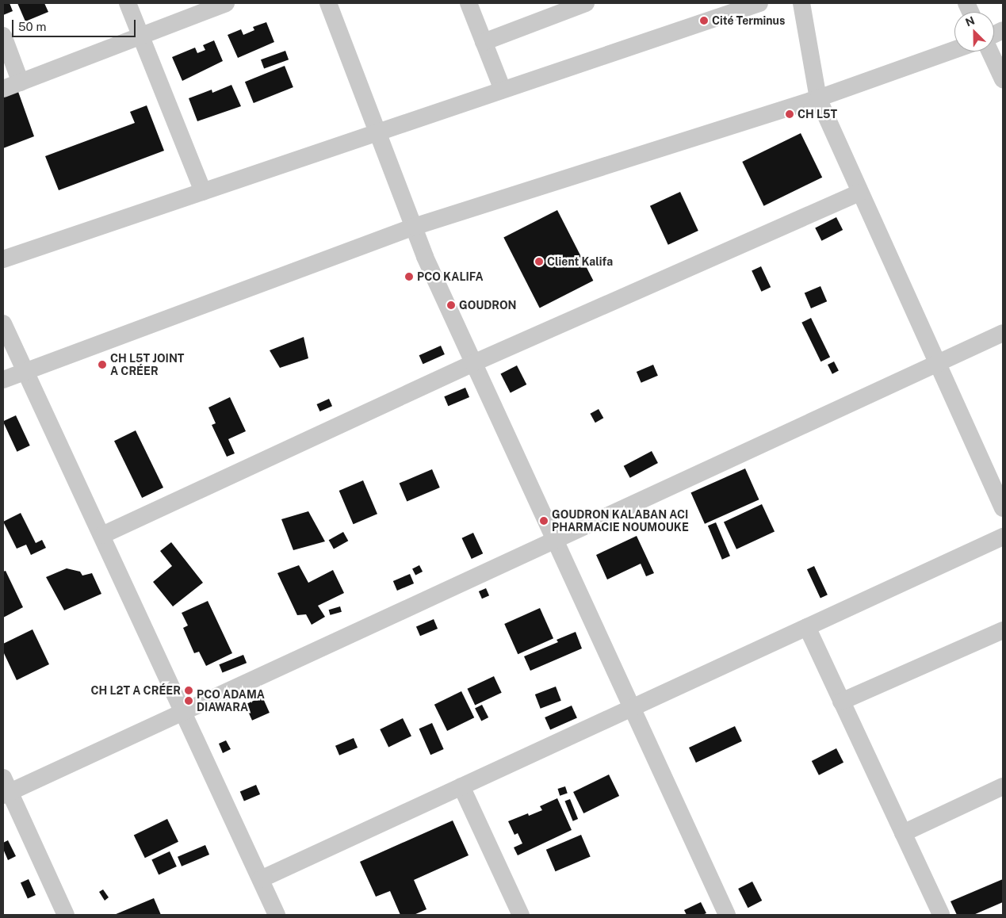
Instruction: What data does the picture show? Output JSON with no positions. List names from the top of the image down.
{
  "places": [
    "Cité Terminus",
    "CH L5T",
    "Client Kalifa",
    "PCO KALIFA",
    "GOUDRON",
    "CH L5T JOINT A CRÉER",
    "GOUDRON KALABAN ACI PHARMACIE NOUMOUKE",
    "CH L2T A CRÉER",
    "PCO ADAMA DIAWARA"
  ],
  "scale_bar": "50 m",
  "north": "top left"
}
